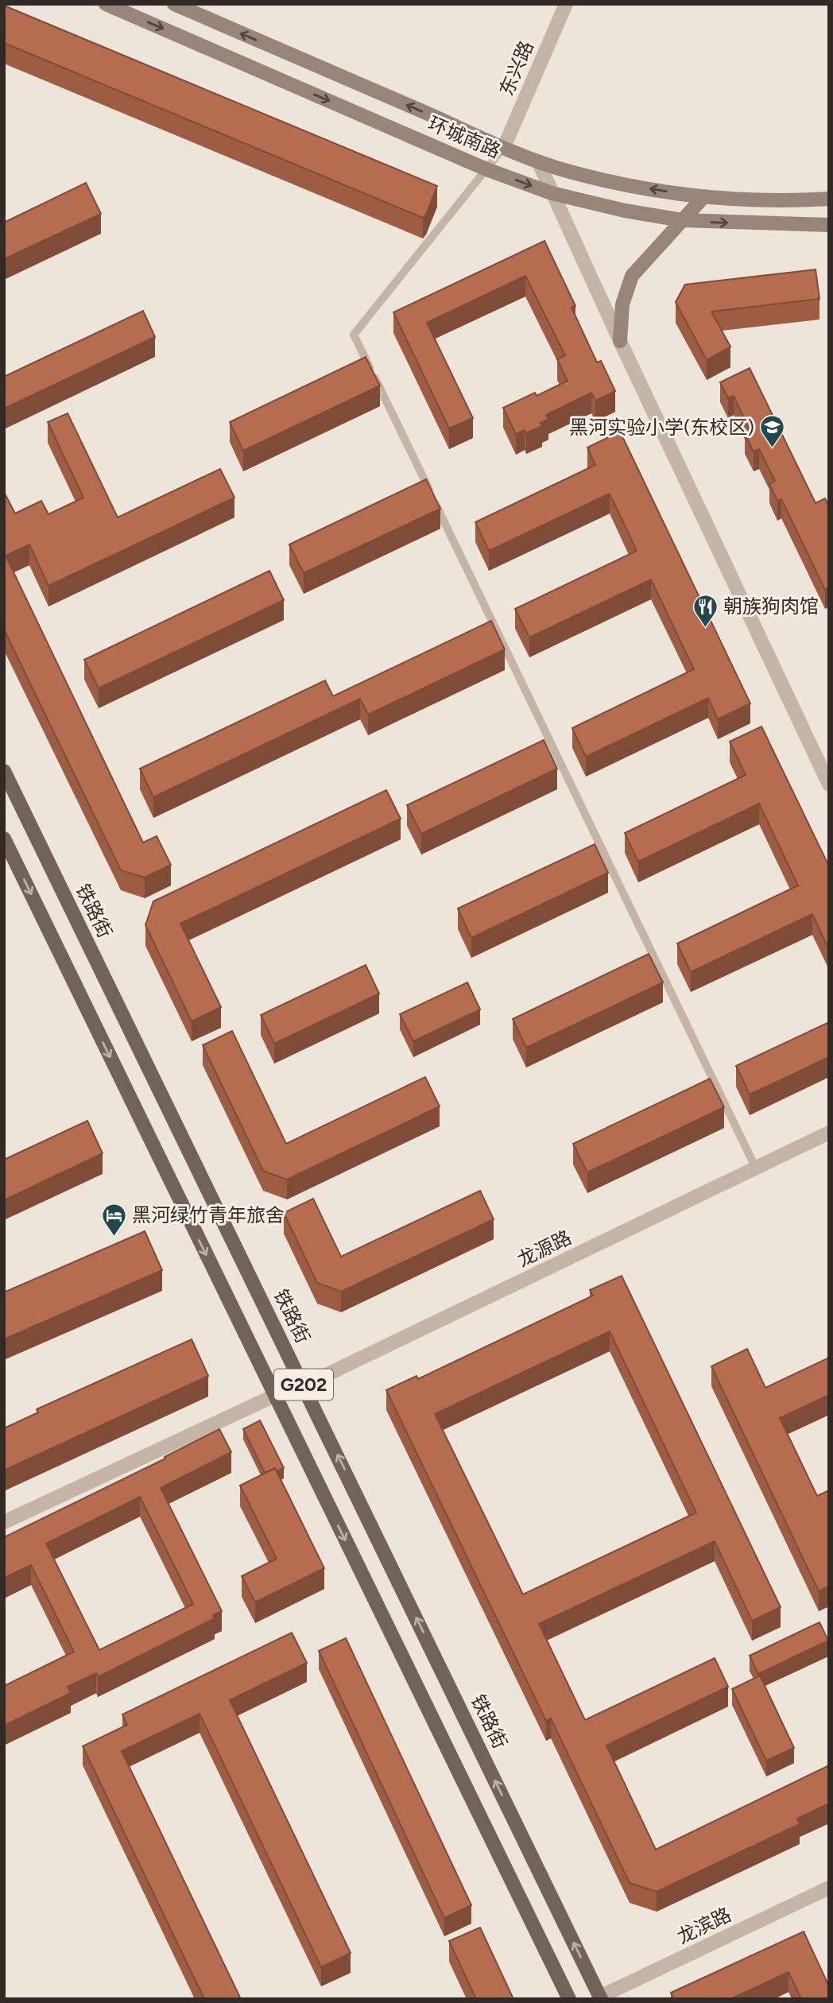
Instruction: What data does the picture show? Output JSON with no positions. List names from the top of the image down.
{
  "streets": {
    "main road": ["环城南路", "铁路街", "G202"],
    "street": ["东兴路", "龙源路", "龙滨路"]
  },
  "crossings": [
    ["东兴路", "环城南路"],
    ["铁路街", "龙源路"],
    ["铁路街", "龙滨路"],
    ["龙源路", "G202"]
  ],
  "places": {
    "school or university": ["黑河实验小学(东校区)"],
    "restaurant": ["朝族狗肉馆"],
    "hotel": ["黑河绿竹青年旅舍"]
  }
}
